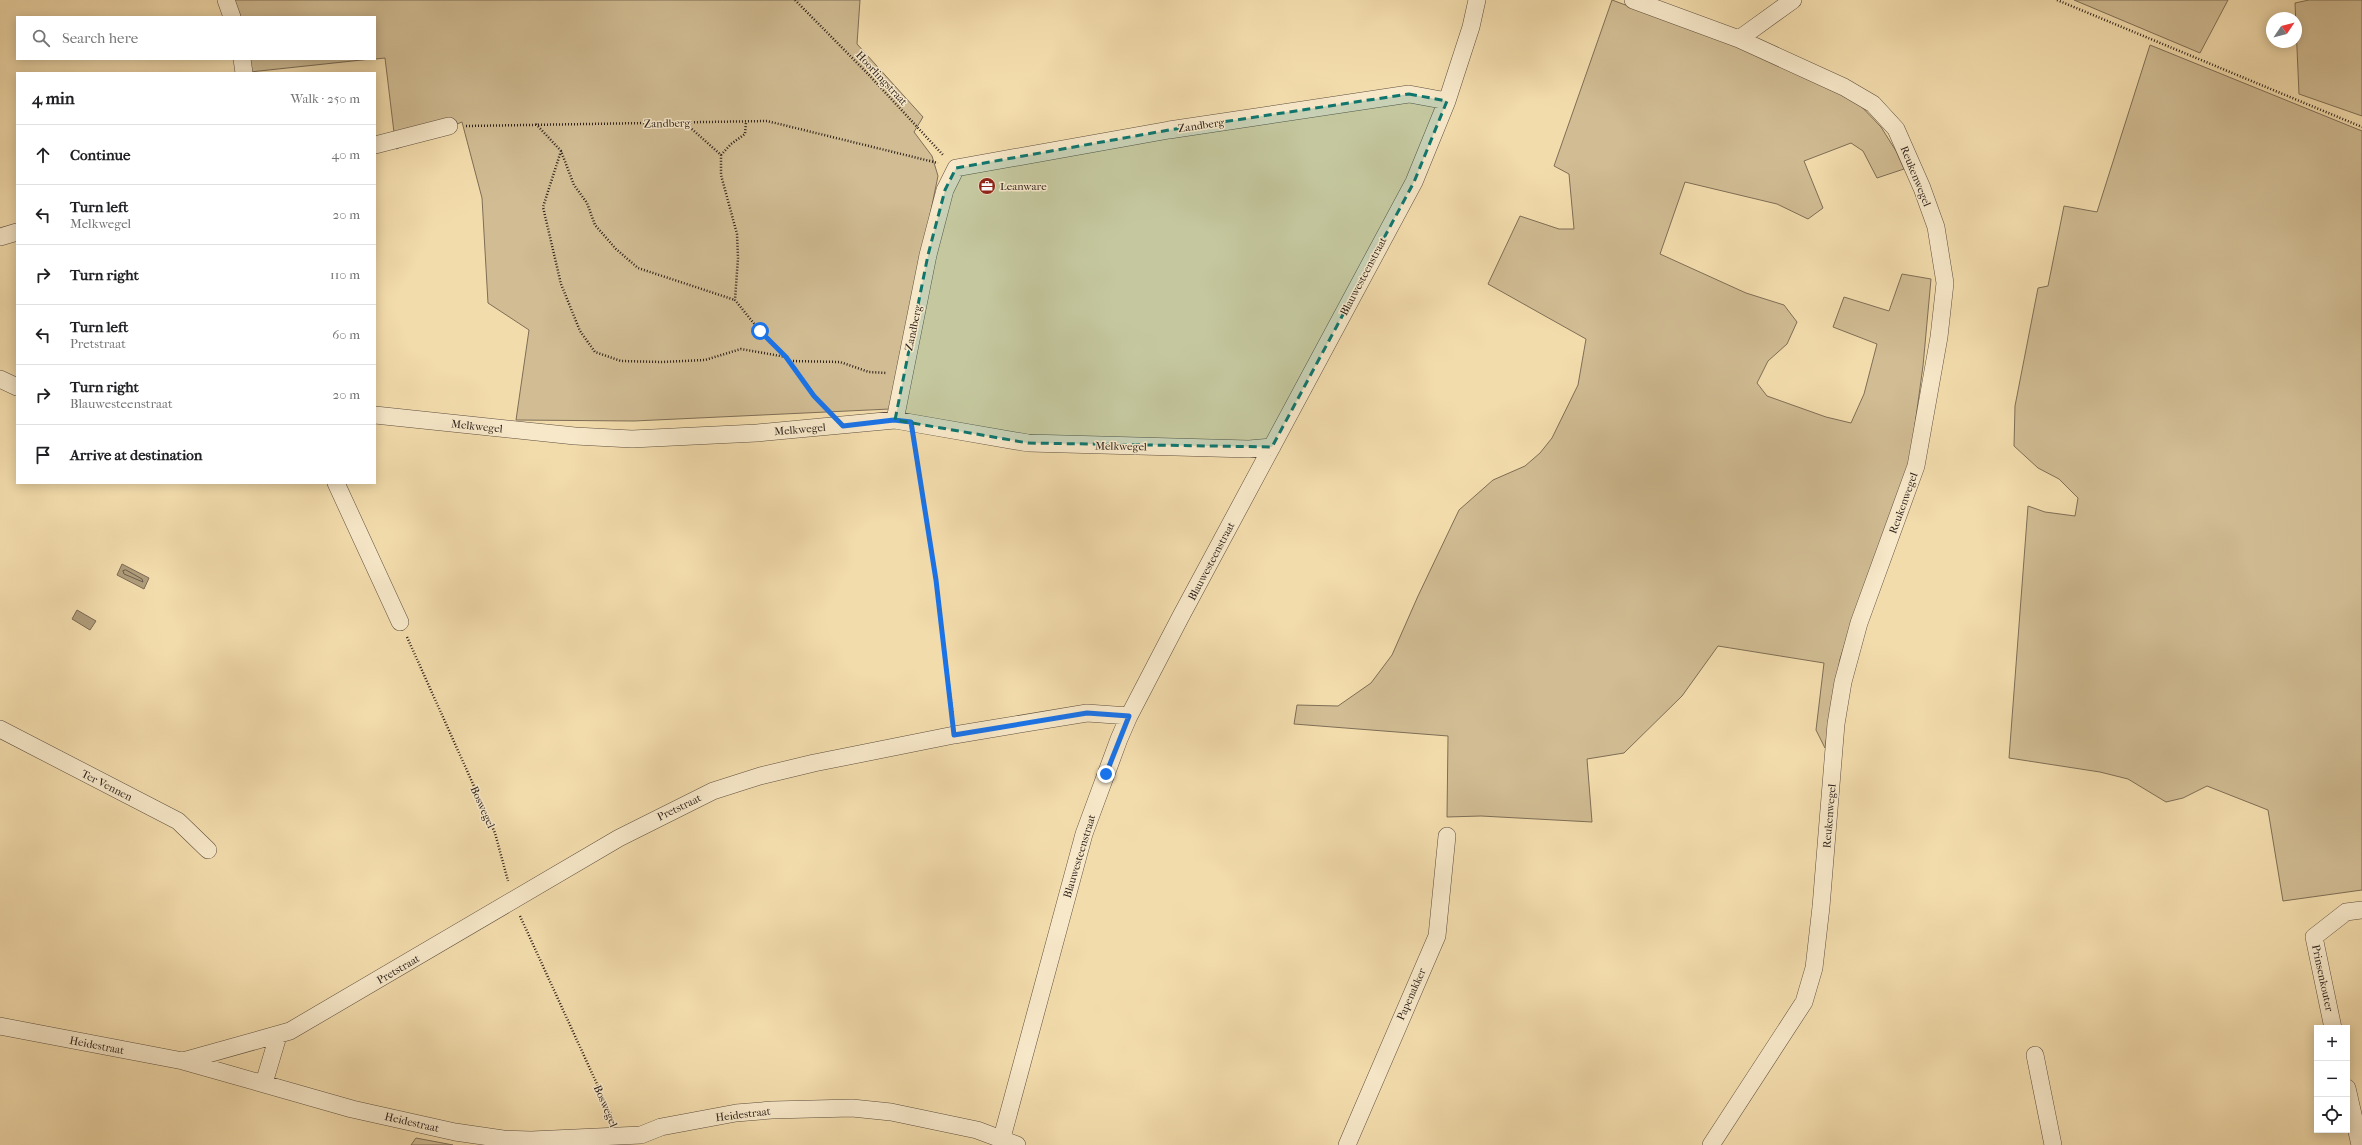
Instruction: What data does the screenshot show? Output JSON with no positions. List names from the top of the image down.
{
  "streets": {
    "street": [
      "Zandberg",
      "Reukenwegel",
      "Blauwesteenstraat",
      "Melkwegel",
      "Ter Vennen",
      "Pretstraat",
      "Prinsenkouter",
      "Papenakker",
      "Heidestraat"
    ],
    "path": ["Hoorlingstraat", "Boswegel"]
  },
  "crossings": [
    ["Hoorlingstraat", "Zandberg"],
    ["Zandberg", "Blauwesteenstraat"],
    ["Zandberg", "Melkwegel"],
    ["Blauwesteenstraat", "Melkwegel"],
    ["Blauwesteenstraat", "Pretstraat"],
    ["Blauwesteenstraat", "Heidestraat"],
    ["Boswegel", "Pretstraat"],
    ["Boswegel", "Heidestraat"],
    ["Pretstraat", "Heidestraat"]
  ],
  "places": {
    "office": ["Leanware"]
  },
  "north": "top right",
  "page": {
    "search": "Search here",
    "heading": ["4 min", "Walk · 250 m"],
    "list": [
      ["Continue", "40 m"],
      ["Turn left", "Melkwegel", "20 m"],
      ["Turn right", "110 m"],
      ["Turn left", "Pretstraat", "60 m"],
      ["Turn right", "Blauwesteenstraat", "20 m"],
      "Arrive at destination"
    ],
    "map_buttons": ["+", "−"]
  }
}
